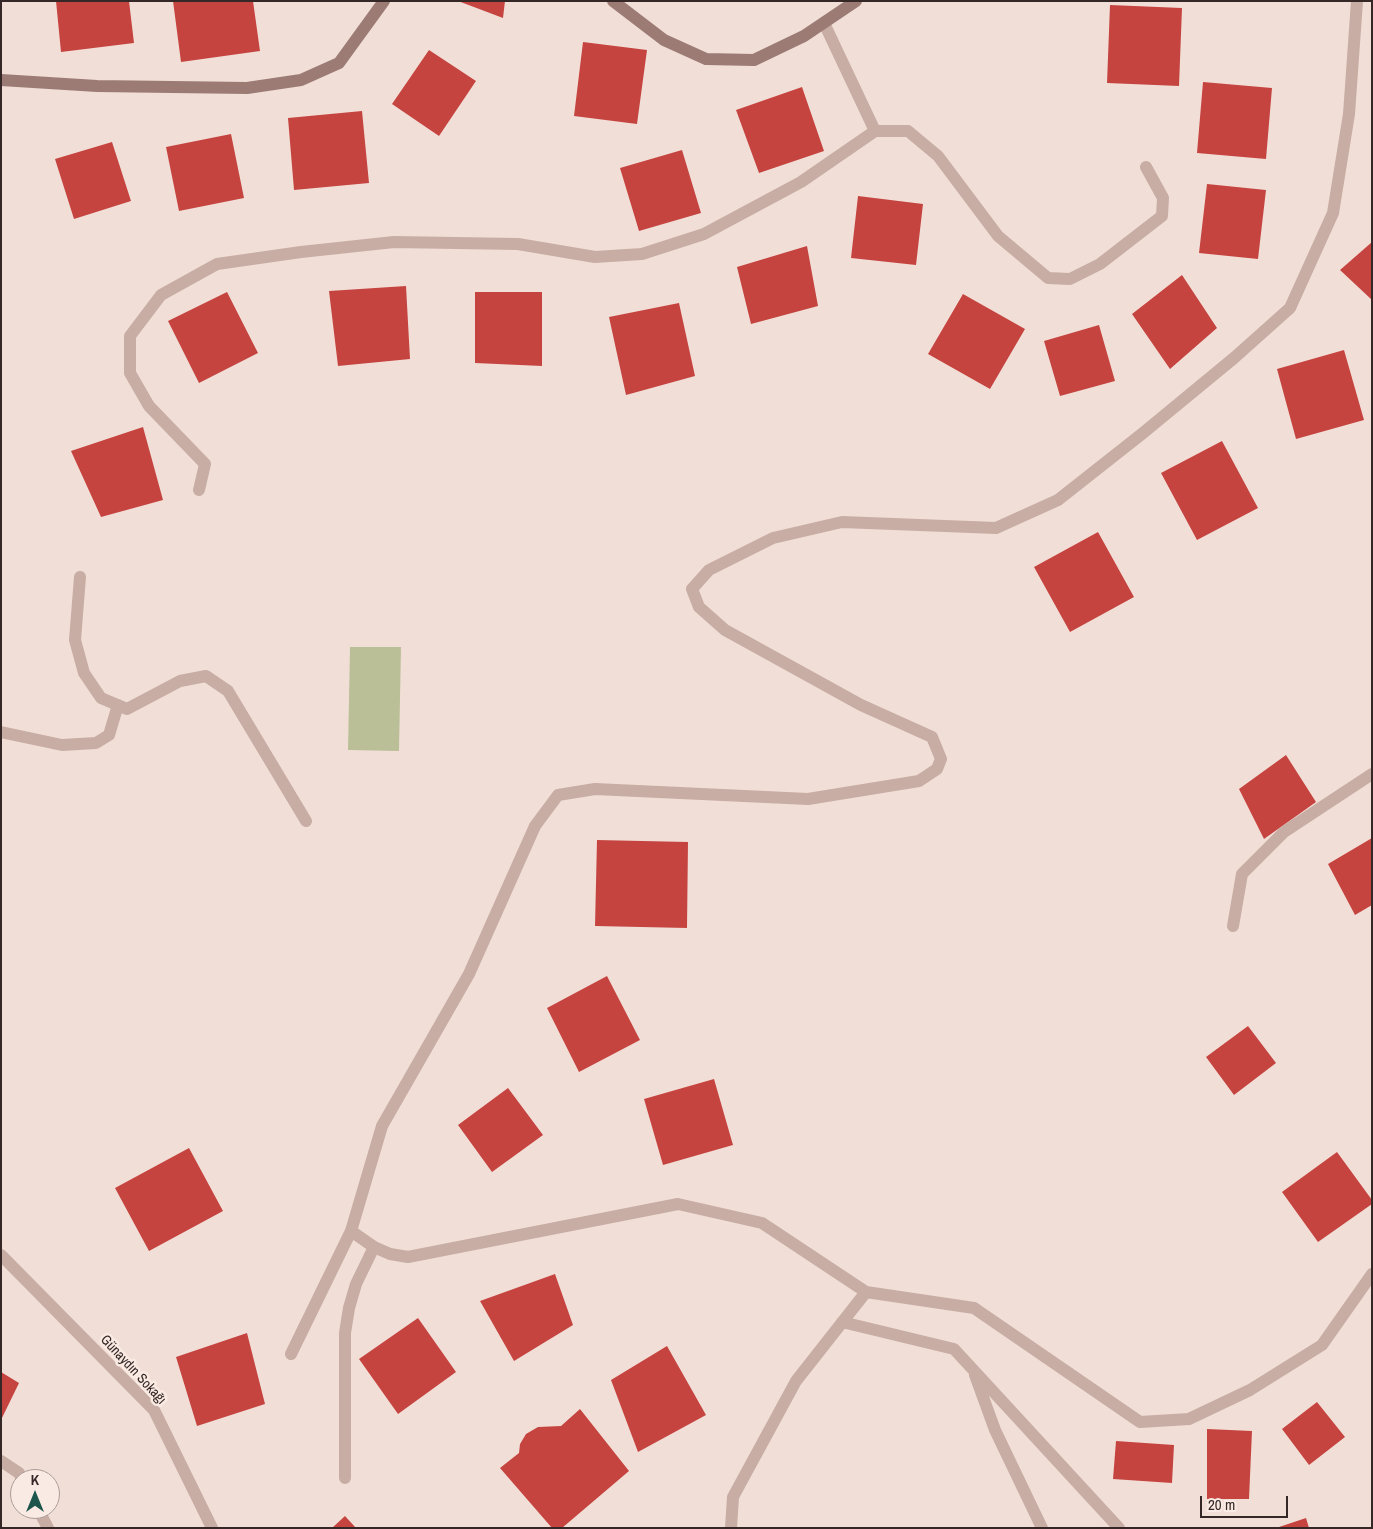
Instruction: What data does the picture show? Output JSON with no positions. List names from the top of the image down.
{
  "streets": {
    "street": ["Günaydın Sokağı"]
  },
  "scale_bar": "20 m",
  "north": "top"
}
